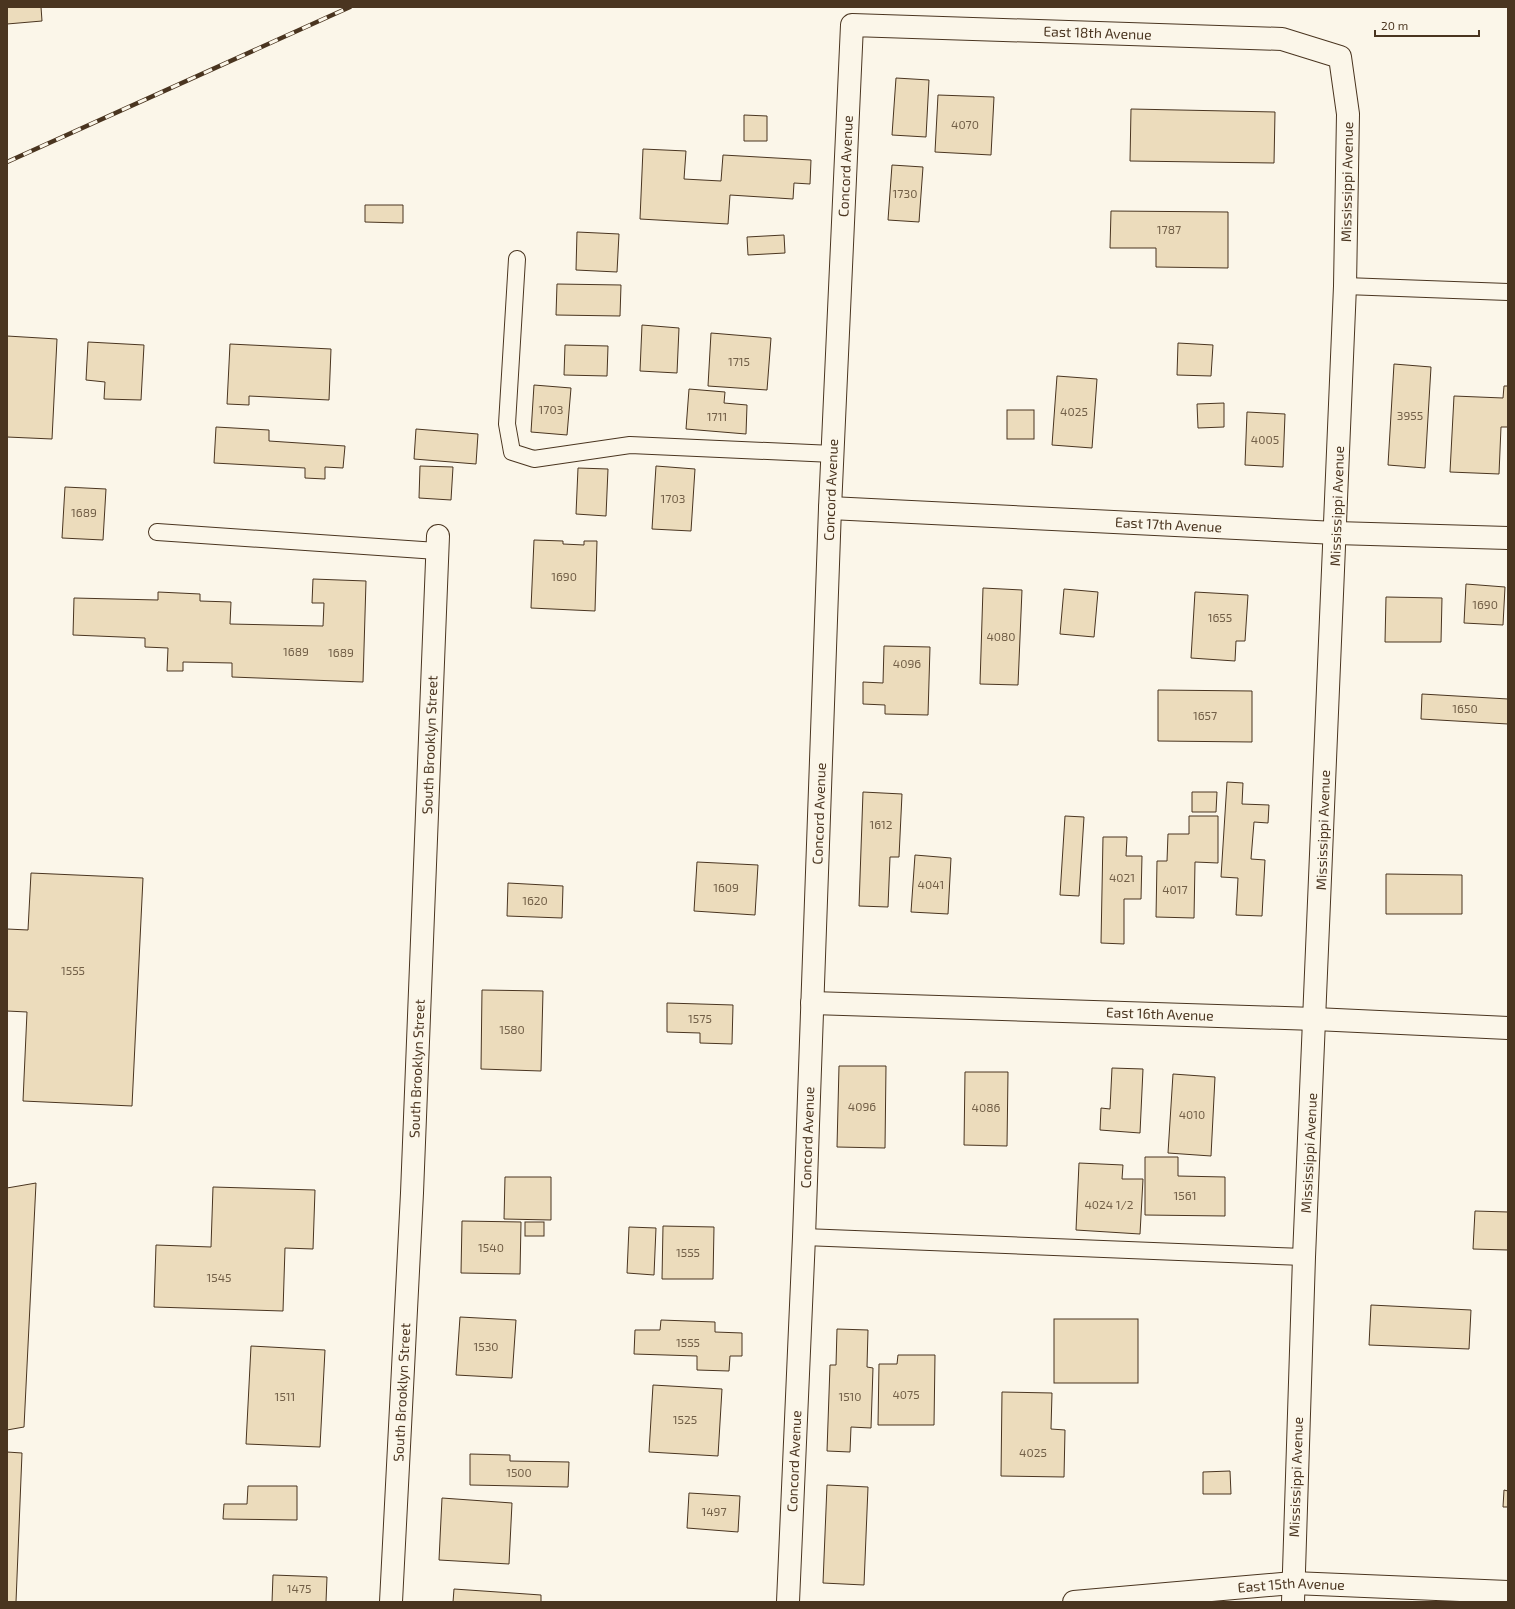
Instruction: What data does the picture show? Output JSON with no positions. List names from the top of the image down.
{
  "streets": {
    "street": [
      "East 18th Avenue",
      "Concord Avenue",
      "Mississippi Avenue",
      "East 17th Avenue",
      "South Brooklyn Street",
      "East 16th Avenue",
      "East 15th Avenue"
    ]
  },
  "crossings": [
    ["East 18th Avenue", "Concord Avenue"],
    ["East 18th Avenue", "Mississippi Avenue"],
    ["Concord Avenue", "East 17th Avenue"],
    ["Concord Avenue", "East 16th Avenue"],
    ["Mississippi Avenue", "East 17th Avenue"],
    ["Mississippi Avenue", "East 16th Avenue"],
    ["Mississippi Avenue", "East 15th Avenue"]
  ],
  "house_numbers": [
    "4070",
    "1730",
    "1787",
    "1715",
    "1703",
    "4025",
    "3955",
    "1711",
    "4005",
    "1703",
    "1689",
    "1690",
    "1690",
    "1655",
    "4080",
    "1689",
    "1689",
    "4096",
    "1650",
    "1657",
    "1612",
    "4021",
    "4041",
    "1609",
    "4017",
    "1620",
    "1555",
    "1575",
    "1580",
    "4096",
    "4086",
    "4010",
    "1561",
    "4024 1/2",
    "1540",
    "1555",
    "1545",
    "1555",
    "1530",
    "4075",
    "1511",
    "1510",
    "1525",
    "4025",
    "1500",
    "1497",
    "1475"
  ],
  "scale_bar": "20 m"
}
